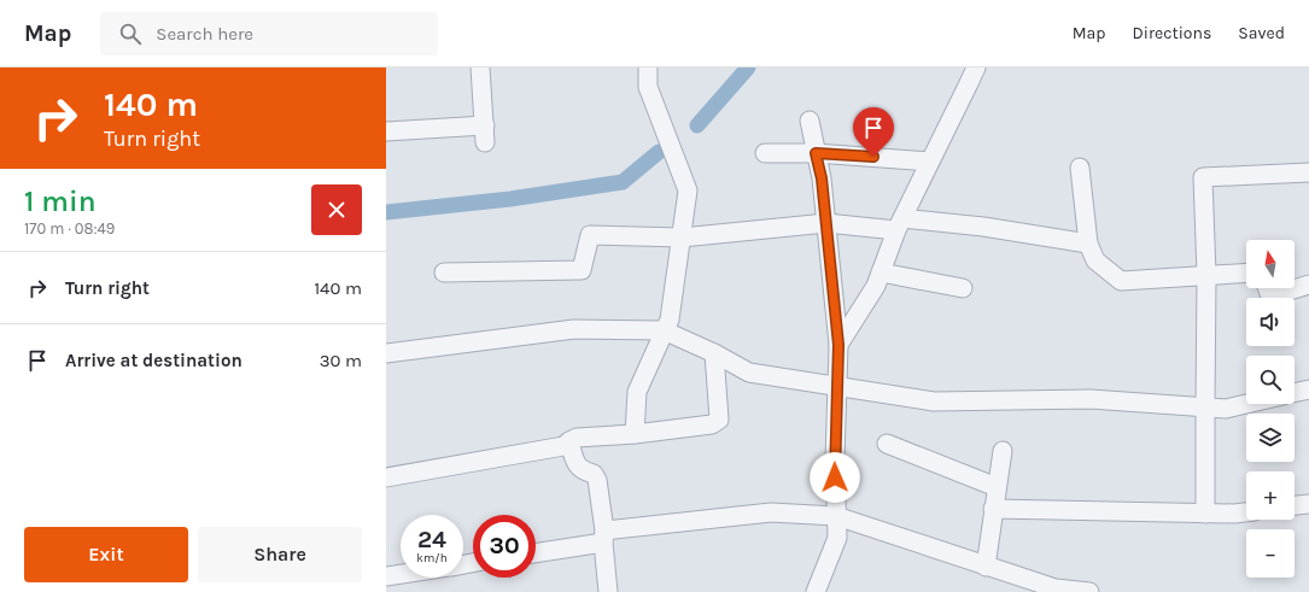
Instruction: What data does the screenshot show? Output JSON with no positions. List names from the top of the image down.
{
  "north": "top",
  "page": {
    "header": "Map",
    "search": "Search here",
    "nav": ["Map", "Directions", "Saved"],
    "turn": ["140 m", "Turn right"],
    "heading": ["1 min", "170 m · 08:49"],
    "map_buttons": ["+", "−"],
    "list": [
      {
        "name": "Turn right",
        "value": "140 m"
      },
      {
        "name": "Arrive at destination",
        "value": "30 m"
      }
    ],
    "speed": "24 km/h",
    "limit": "30",
    "buttons": ["Exit", "Share"]
  }
}
